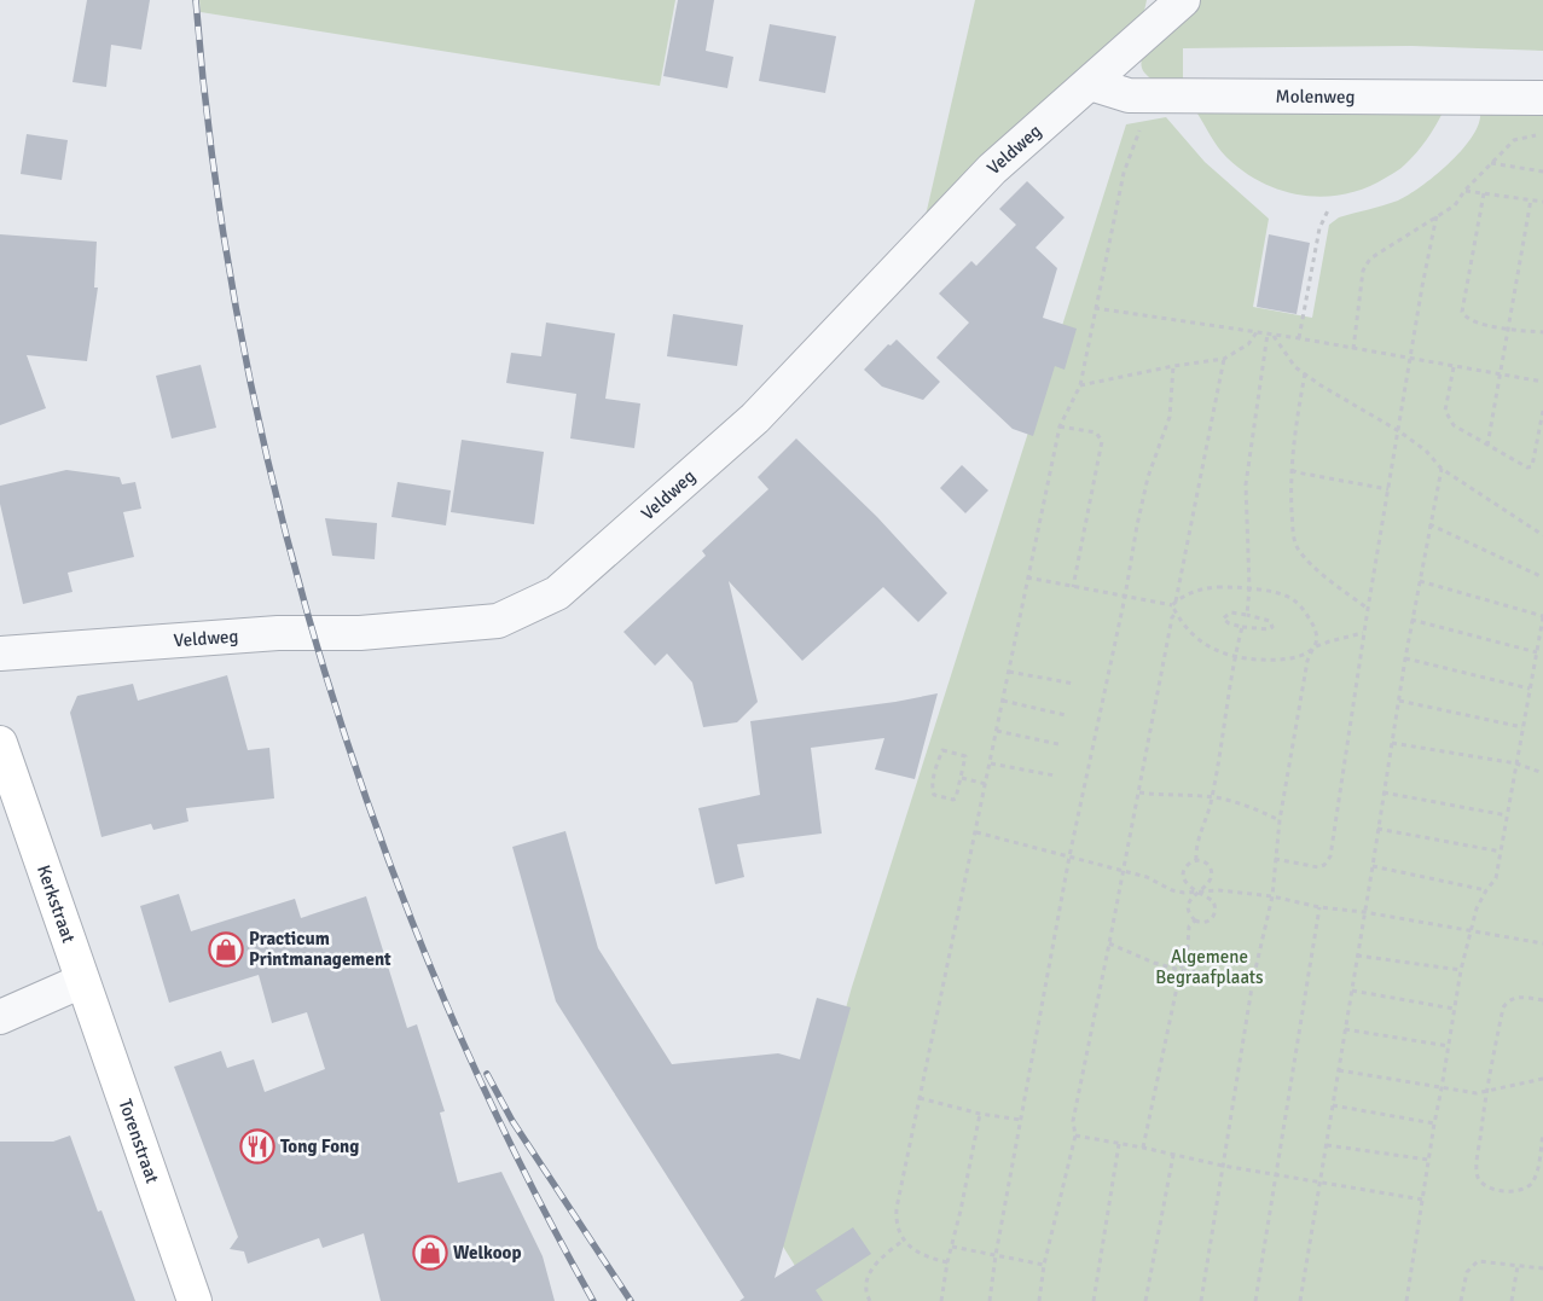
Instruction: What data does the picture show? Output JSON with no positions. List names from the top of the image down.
{
  "streets": {
    "main road": ["Kerkstraat", "Torenstraat"],
    "street": ["Molenweg", "Veldweg"]
  },
  "crossings": [
    ["Molenweg", "Veldweg"],
    ["Kerkstraat", "Torenstraat"]
  ],
  "parks": ["Algemene Begraafplaats"],
  "places": {
    "shop": ["Practicum Printmanagement", "Welkoop"],
    "restaurant": ["Tong Fong"]
  }
}
